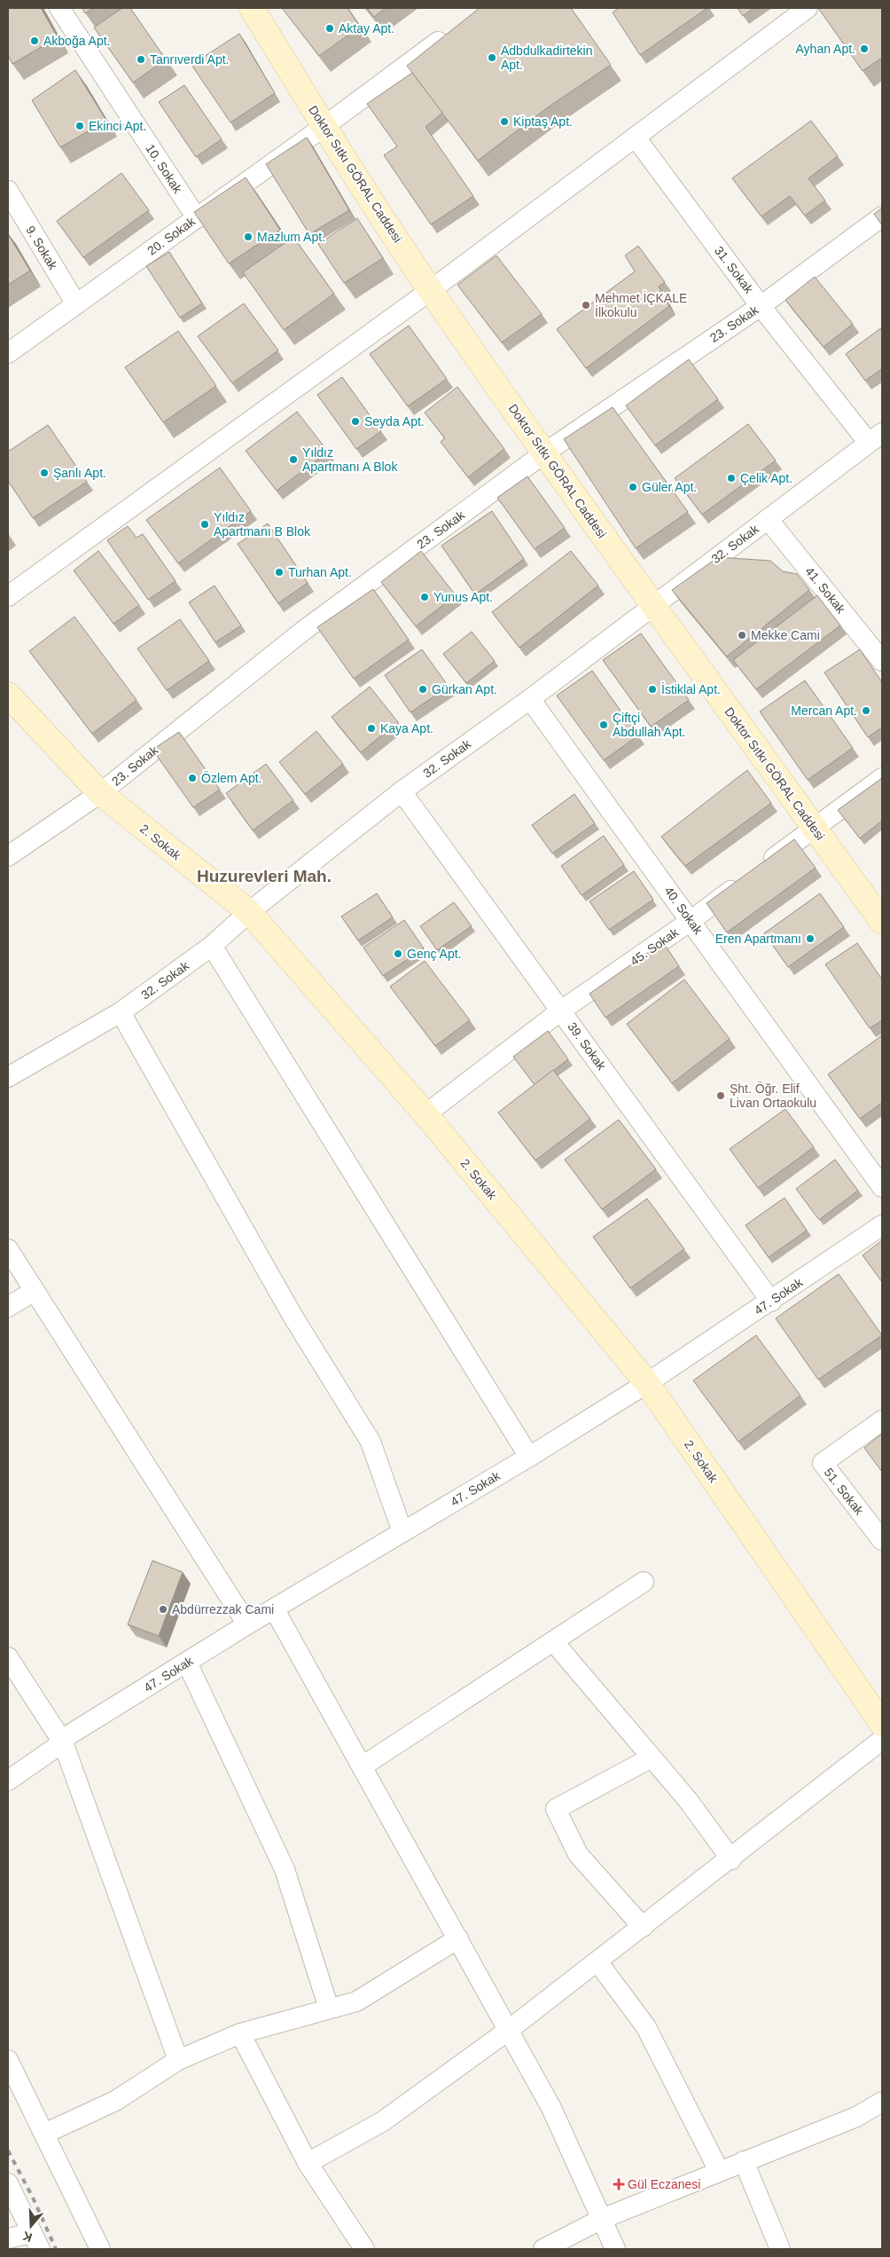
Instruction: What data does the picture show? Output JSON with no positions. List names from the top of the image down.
{
  "streets": {
    "street": [
      "10. Sokak",
      "Doktor Sıtkı GÖRAL Caddesi",
      "20. Sokak",
      "9. Sokak",
      "31. Sokak",
      "23. Sokak",
      "32. Sokak",
      "41. Sokak",
      "2. Sokak",
      "40. Sokak",
      "45. Sokak",
      "39. Sokak",
      "47. Sokak",
      "51. Sokak"
    ]
  },
  "crossings": [
    ["10. Sokak", "20. Sokak"],
    ["Doktor Sıtkı GÖRAL Caddesi", "20. Sokak"],
    ["Doktor Sıtkı GÖRAL Caddesi", "23. Sokak"],
    ["Doktor Sıtkı GÖRAL Caddesi", "32. Sokak"],
    ["Doktor Sıtkı GÖRAL Caddesi", "45. Sokak"],
    ["20. Sokak", "9. Sokak"],
    ["31. Sokak", "23. Sokak"],
    ["31. Sokak", "32. Sokak"],
    ["23. Sokak", "2. Sokak"],
    ["32. Sokak", "41. Sokak"],
    ["32. Sokak", "2. Sokak"],
    ["32. Sokak", "40. Sokak"],
    ["32. Sokak", "39. Sokak"],
    ["2. Sokak", "45. Sokak"],
    ["2. Sokak", "47. Sokak"],
    ["40. Sokak", "45. Sokak"],
    ["45. Sokak", "39. Sokak"],
    ["39. Sokak", "47. Sokak"]
  ],
  "districts": ["Huzurevleri Mah."],
  "places": {
    "other": [
      "Aktay Apt.",
      "Akboğa Apt.",
      "Ayhan Apt.",
      "Adbdulkadirtekin Apt.",
      "Tanrıverdi Apt.",
      "Kiptaş Apt.",
      "Ekinci Apt.",
      "Mazlum Apt.",
      "Mehmet İÇKALE İlkokulu",
      "Seyda Apt.",
      "Yıldız Apartmanı A Blok",
      "Şanlı Apt.",
      "Çelik Apt.",
      "Güler Apt.",
      "Yıldız Apartmanı B Blok",
      "Turhan Apt.",
      "Yunus Apt.",
      "Mekke Cami",
      "Gürkan Apt.",
      "İstiklal Apt.",
      "Mercan Apt.",
      "Çiftçi Abdullah Apt.",
      "Kaya Apt.",
      "Özlem Apt.",
      "Eren Apartmanı",
      "Genç Apt.",
      "Şht. Öğr. Elif Livan Ortaokulu",
      "Abdürrezzak Cami"
    ],
    "health": ["Gül Eczanesi"]
  },
  "north": "bottom"
}
